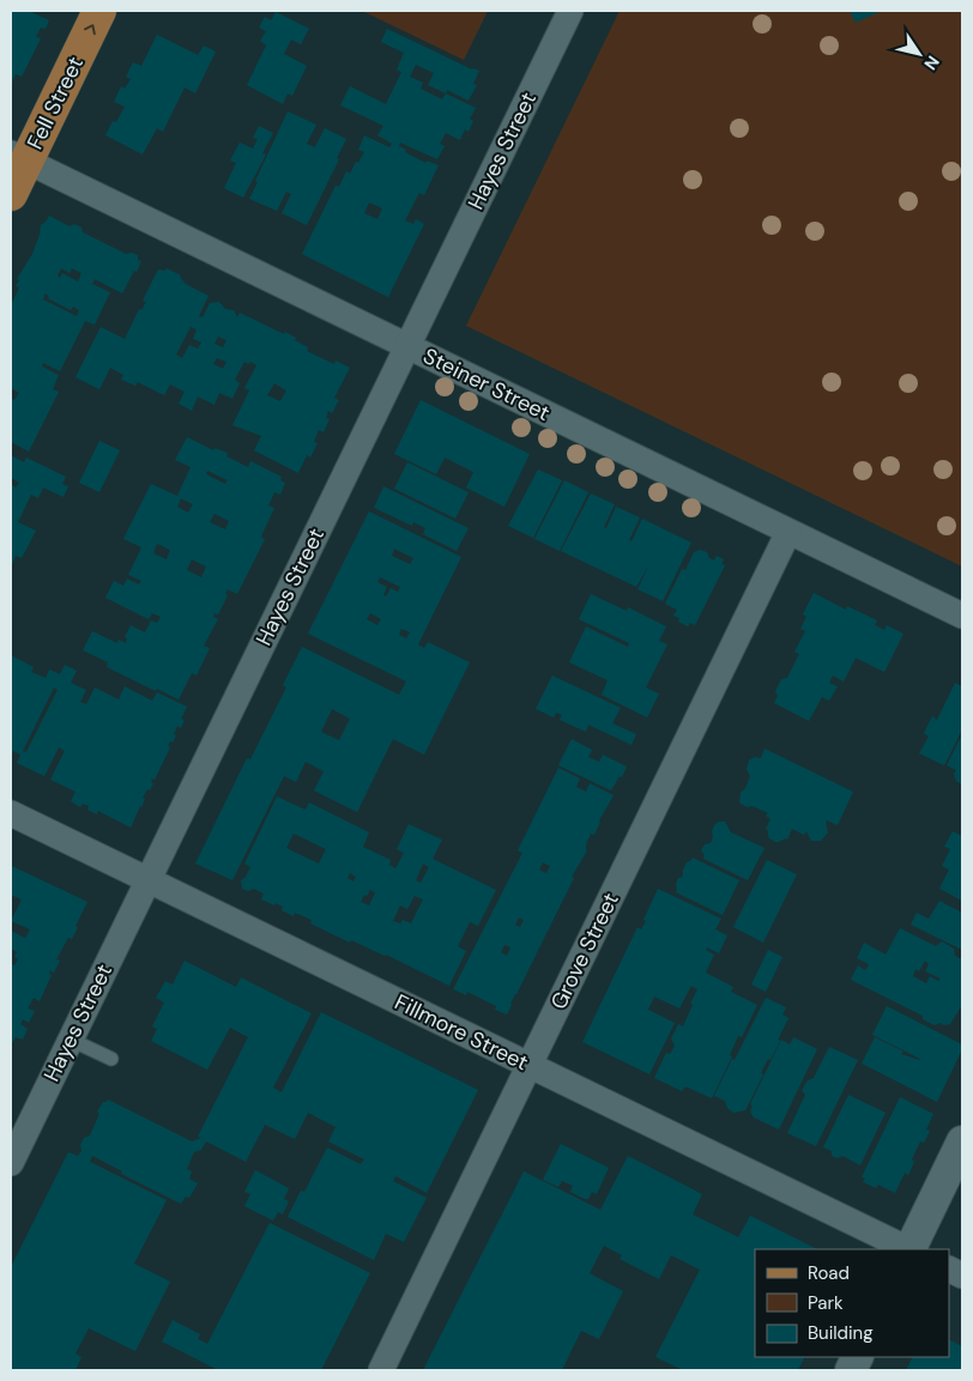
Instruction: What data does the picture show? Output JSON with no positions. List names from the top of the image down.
{
  "streets": {
    "main road": ["Fell Street"],
    "street": [
      "Hayes Street",
      "Steiner Street",
      "Grove Street",
      "Fillmore Street"
    ]
  },
  "crossings": [
    ["Fell Street", "Steiner Street"],
    ["Hayes Street", "Steiner Street"],
    ["Hayes Street", "Fillmore Street"],
    ["Steiner Street", "Grove Street"],
    ["Grove Street", "Fillmore Street"]
  ],
  "one_way": ["Fell Street"],
  "legend": ["Road", "Park", "Building"],
  "north": "bottom right"
}
